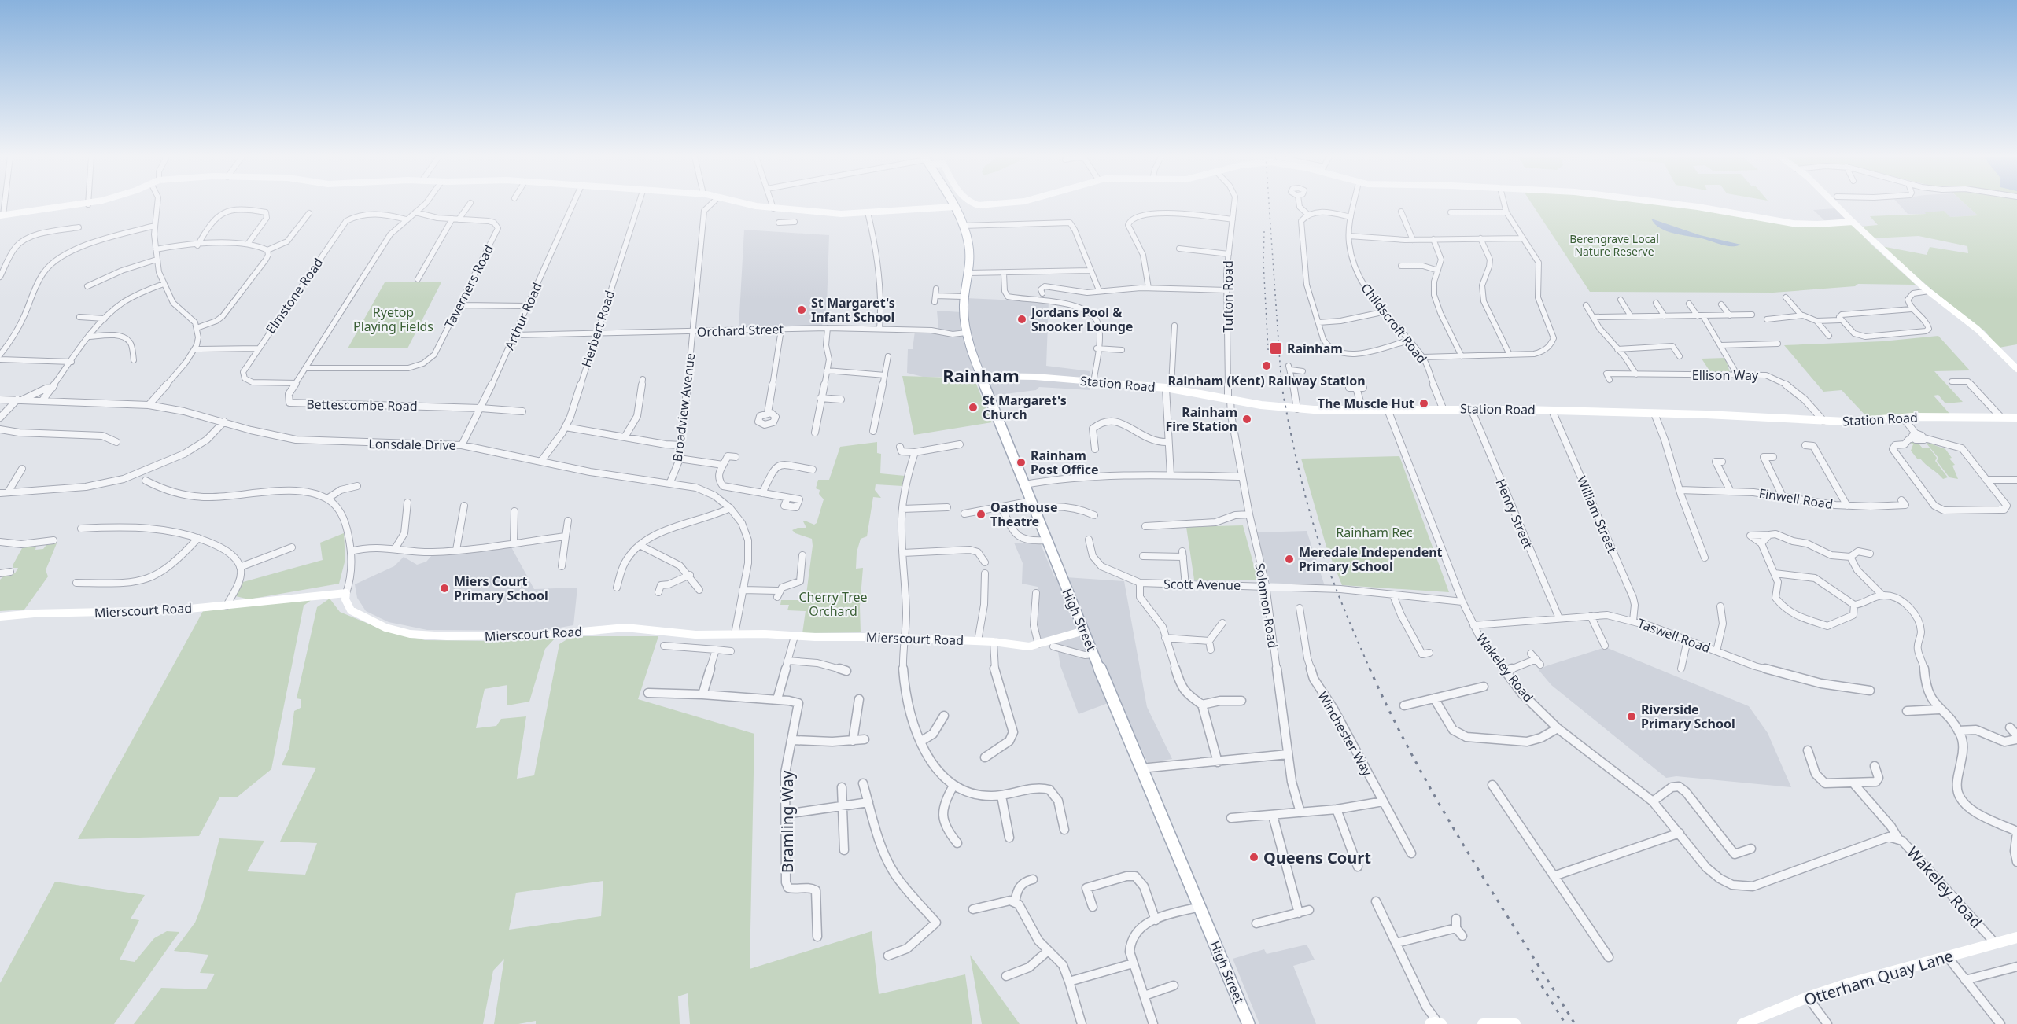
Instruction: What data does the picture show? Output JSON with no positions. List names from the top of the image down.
{
  "streets": {
    "main road": ["High Street"],
    "street": [
      "Taverners Road",
      "Elmstone Road",
      "Tufton Road",
      "Arthur Road",
      "Childscroft Road",
      "Herbert Road",
      "Orchard Street",
      "Ellison Way",
      "Station Road",
      "Bettescombe Road",
      "Broadview Avenue",
      "Lonsdale Drive",
      "Finwell Road",
      "Henry Street",
      "William Street",
      "Scott Avenue",
      "Solomon Road",
      "Mierscourt Road",
      "Taswell Road",
      "Wakeley Road",
      "Winchester Way",
      "Bramling Way",
      "Otterham Quay Lane"
    ]
  },
  "crossings": [
    ["Taverners Road", "Bettescombe Road"],
    ["Elmstone Road", "Bettescombe Road"],
    ["Tufton Road", "Station Road"],
    ["Tufton Road", "Solomon Road"],
    ["Arthur Road", "Orchard Street"],
    ["Arthur Road", "Bettescombe Road"],
    ["Arthur Road", "Lonsdale Drive"],
    ["Childscroft Road", "Station Road"],
    ["Herbert Road", "Orchard Street"],
    ["Herbert Road", "Lonsdale Drive"],
    ["Orchard Street", "Broadview Avenue"],
    ["Orchard Street", "High Street"],
    ["Ellison Way", "Station Road"],
    ["Station Road", "Henry Street"],
    ["Station Road", "William Street"],
    ["Station Road", "Solomon Road"],
    ["Station Road", "High Street"],
    ["Station Road", "Wakeley Road"],
    ["Broadview Avenue", "Lonsdale Drive"],
    ["Lonsdale Drive", "Mierscourt Road"],
    ["Henry Street", "Taswell Road"],
    ["William Street", "Taswell Road"],
    ["Scott Avenue", "Solomon Road"],
    ["Scott Avenue", "Wakeley Road"],
    ["Mierscourt Road", "High Street"],
    ["Taswell Road", "Wakeley Road"],
    ["Wakeley Road", "Otterham Quay Lane"]
  ],
  "districts": ["Rainham"],
  "parks": [
    "Berengrave Local Nature Reserve",
    "Ryetop Playing Fields",
    "Rainham Rec",
    "Cherry Tree Orchard"
  ],
  "places": {
    "other": [
      "St Margaret's Infant School",
      "Jordans Pool & Snooker Lounge",
      "Rainham (Kent) Railway Station",
      "The Muscle Hut",
      "St Margaret's Church",
      "Rainham Fire Station",
      "Rainham Post Office",
      "Oasthouse Theatre",
      "Meredale Independent Primary School",
      "Miers Court Primary School",
      "Riverside Primary School",
      "Queens Court"
    ],
    "transit": ["Rainham"]
  }
}
